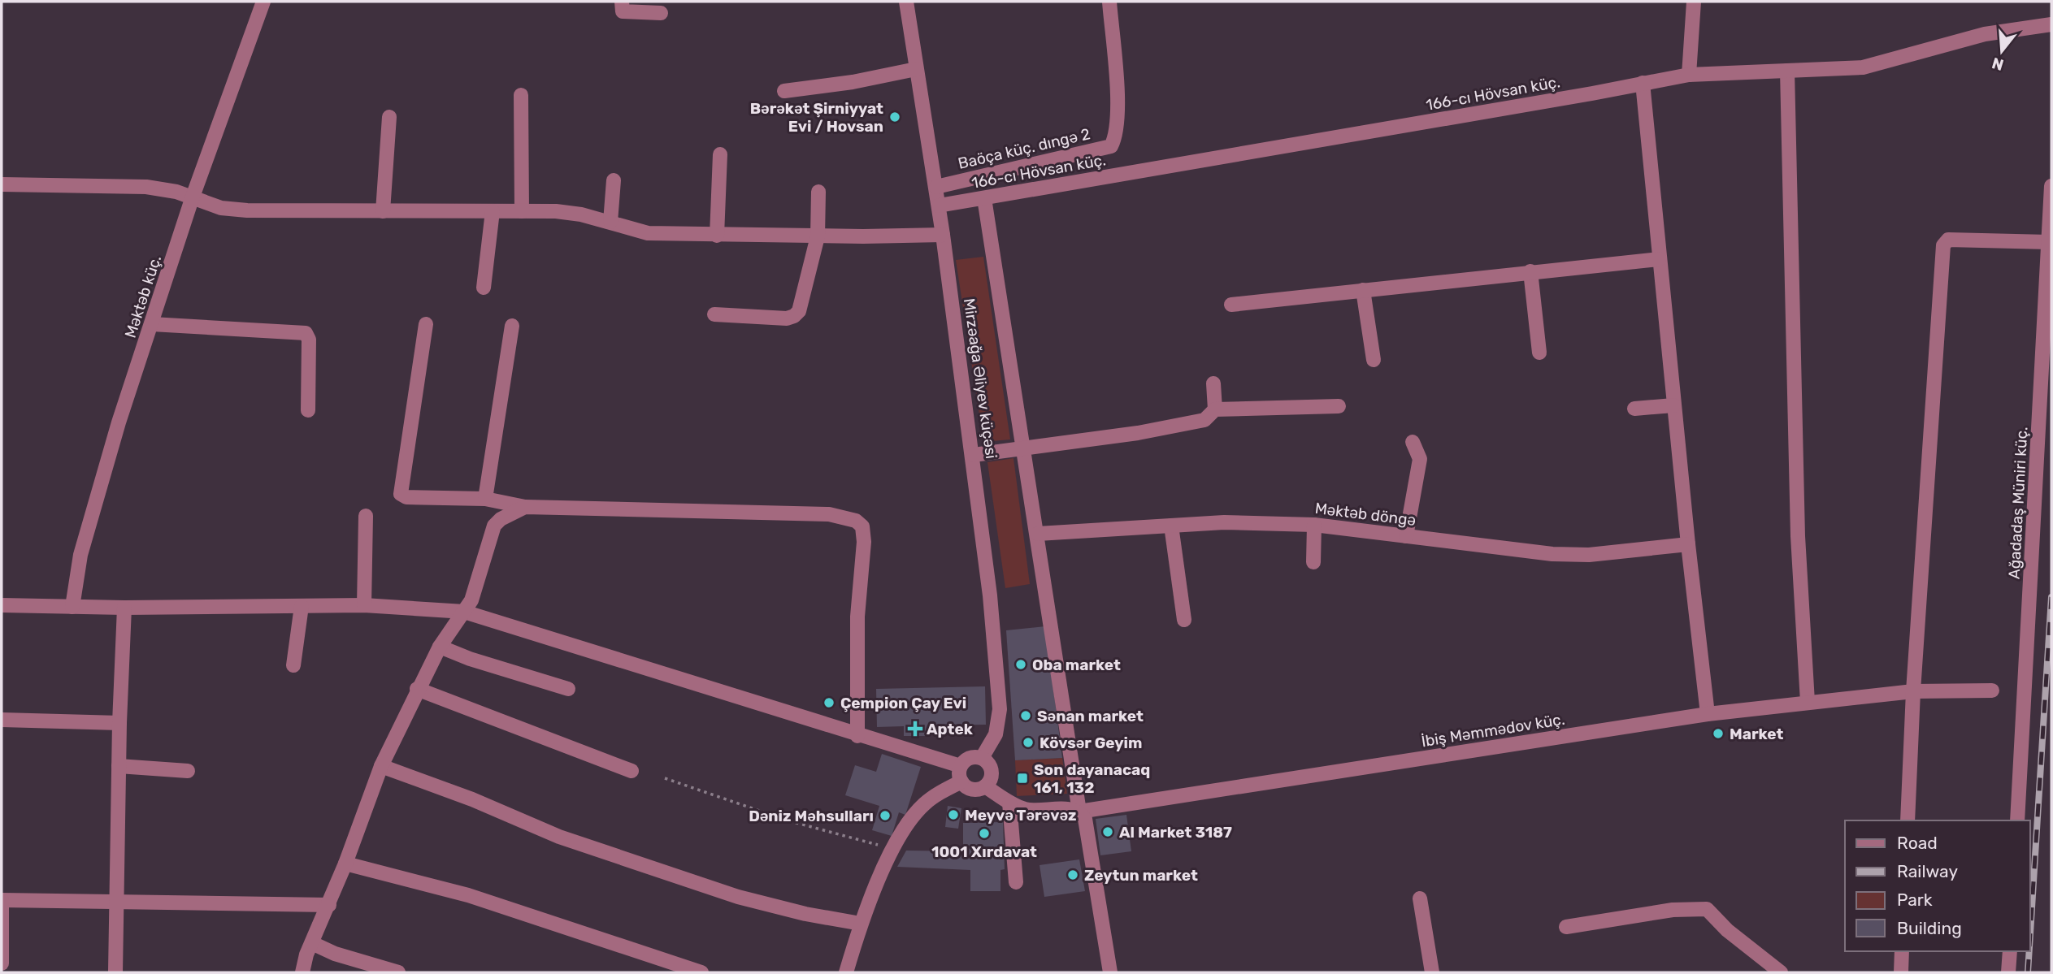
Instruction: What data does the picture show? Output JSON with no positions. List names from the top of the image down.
{
  "streets": {
    "street": [
      "166-cı Hövsan küç.",
      "Baöça küç. dıngə 2",
      "Məktəb küç.",
      "Mirzəağa Əliyev küçəsi",
      "Ağadadaş Müniri küç.",
      "Məktəb döngə",
      "İbiş Məmmədov küç."
    ]
  },
  "crossings": [
    ["166-cı Hövsan küç.", "Mirzəağa Əliyev küçəsi"],
    ["Baöça küç. dıngə 2", "Mirzəağa Əliyev küçəsi"],
    ["Mirzəağa Əliyev küçəsi", "İbiş Məmmədov küç."]
  ],
  "places": {
    "other": [
      "Bərəkət Şirniyyat Evi / Hovsan",
      "Oba market",
      "Çempion Çay Evi",
      "Sənan market",
      "Market",
      "Kövsər Geyim",
      "Meyvə Tərəvəz",
      "Dəniz Məhsulları",
      "Al Market 3187",
      "1001 Xırdavat",
      "Zeytun market"
    ],
    "health": ["Aptek"],
    "transit": ["Son dayanacaq 161, 132"]
  },
  "legend": [
    "Road",
    "Railway",
    "Park",
    "Building"
  ],
  "north": "bottom"
}
